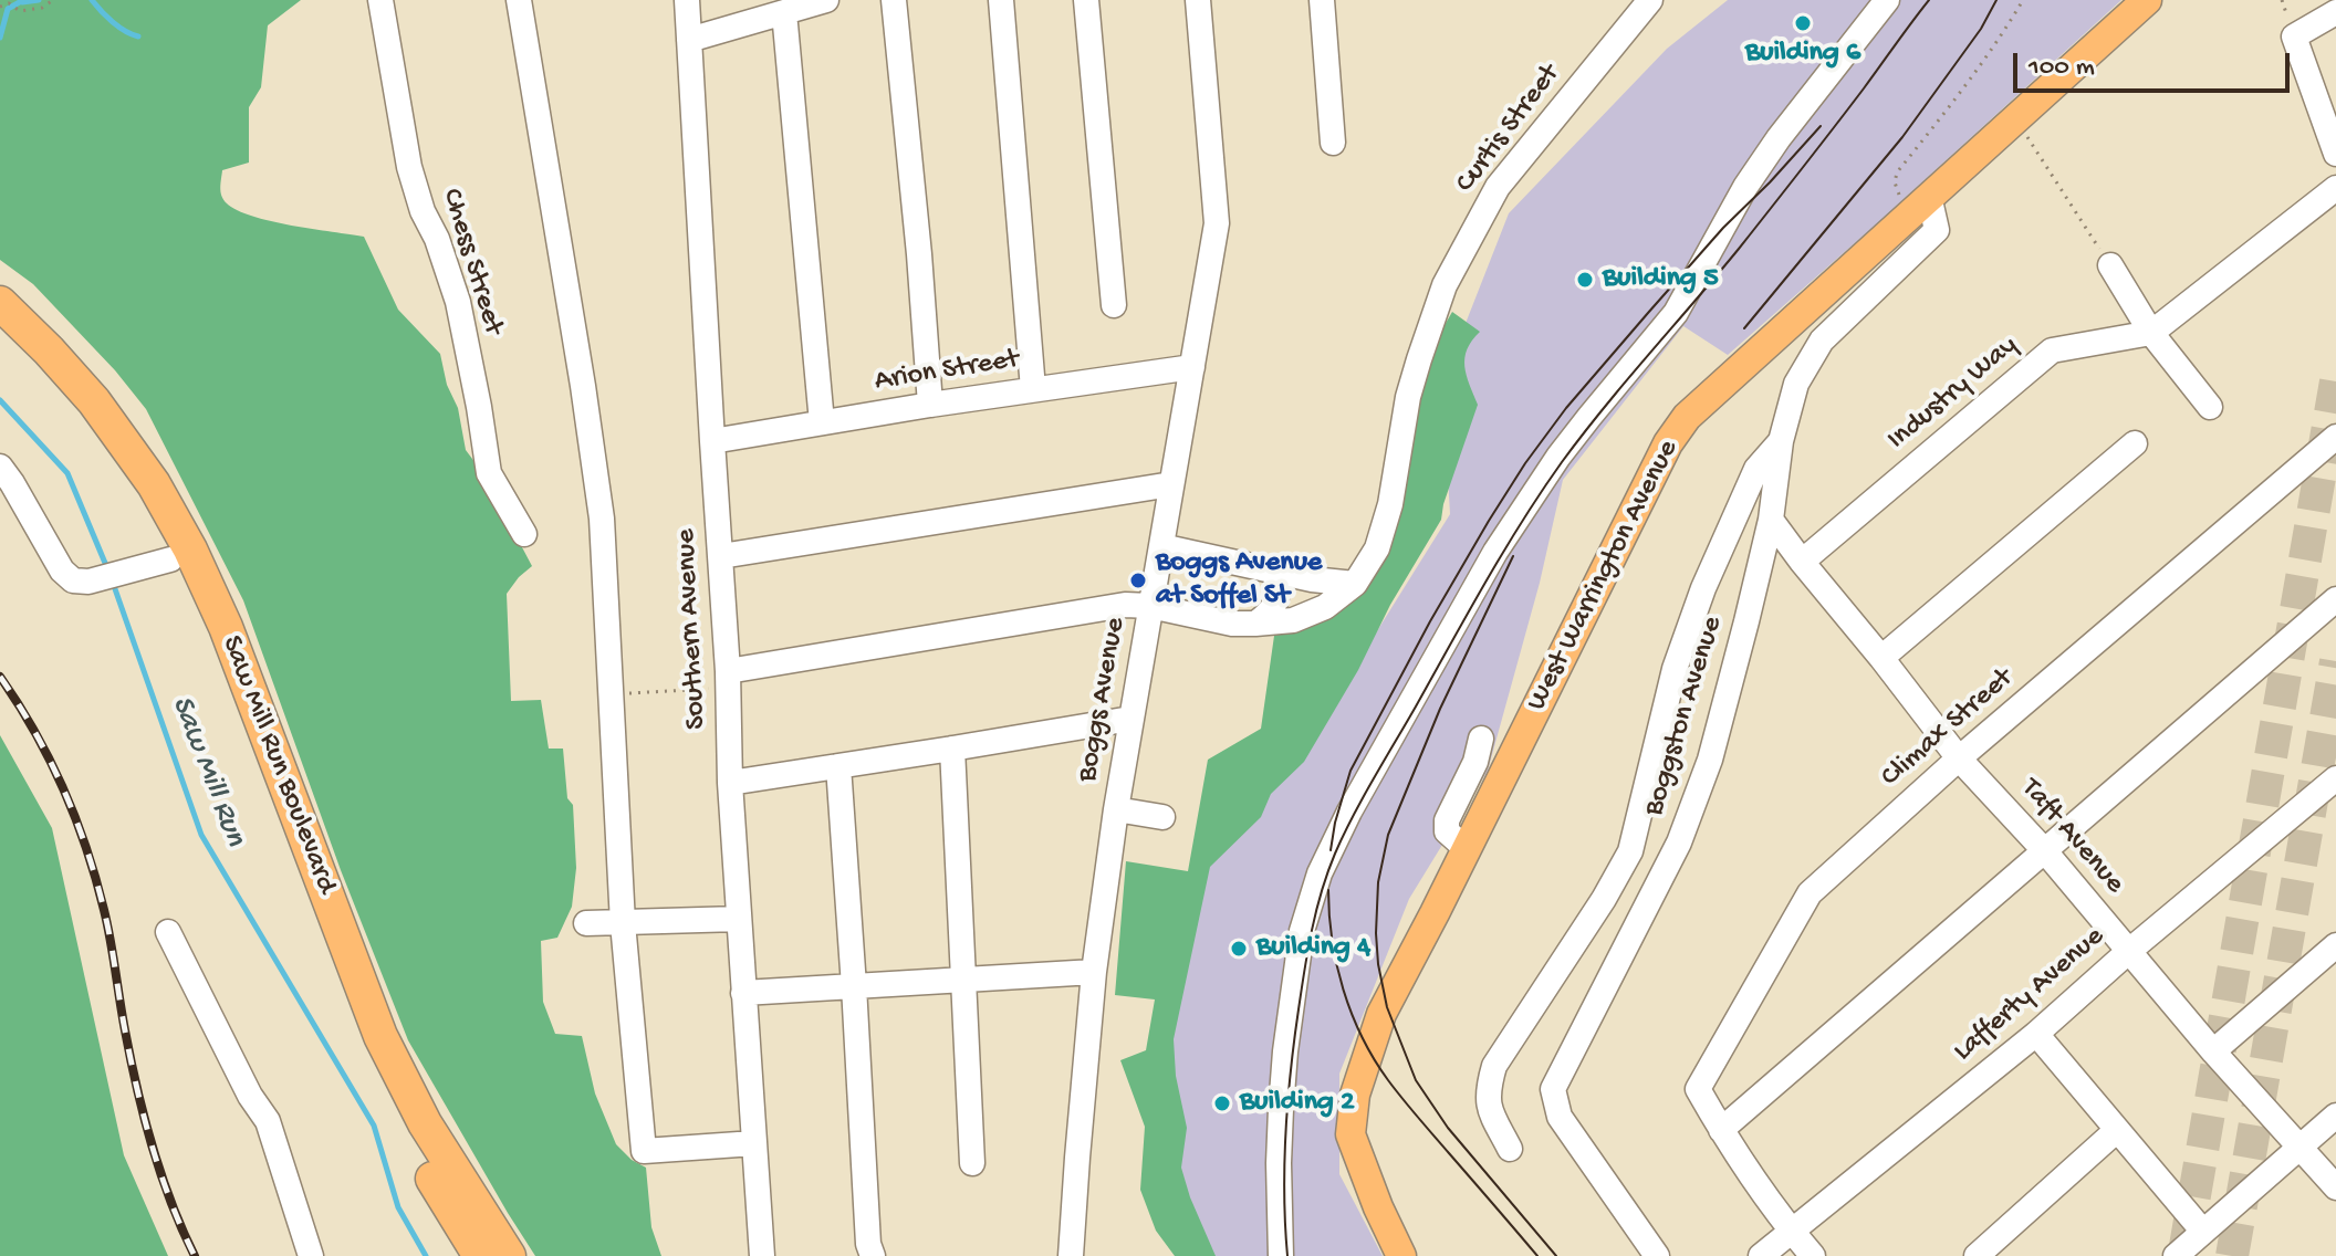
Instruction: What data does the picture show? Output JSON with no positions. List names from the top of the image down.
{
  "streets": {
    "highway": ["Saw Mill Run Boulevard"],
    "main road": ["West Warrington Avenue"],
    "street": [
      "Curtis Street",
      "Chess Street",
      "Arion Street",
      "Industry Way",
      "Southern Avenue",
      "Boggs Avenue",
      "Boggston Avenue",
      "Climax Street",
      "Taft Avenue",
      "Lafferty Avenue"
    ]
  },
  "crossings": [
    ["Arion Street", "Southern Avenue"],
    ["Arion Street", "Boggs Avenue"],
    ["Industry Way", "Taft Avenue"],
    ["West Warrington Avenue", "Boggston Avenue"],
    ["Boggston Avenue", "Taft Avenue"],
    ["Climax Street", "Taft Avenue"],
    ["Taft Avenue", "Lafferty Avenue"]
  ],
  "water": ["Saw Mill Run"],
  "places": [
    "Building 6",
    "Building 5",
    "Boggs Avenue at Soffel St",
    "Building 4",
    "Building 2"
  ],
  "scale_bar": "100 m"
}
